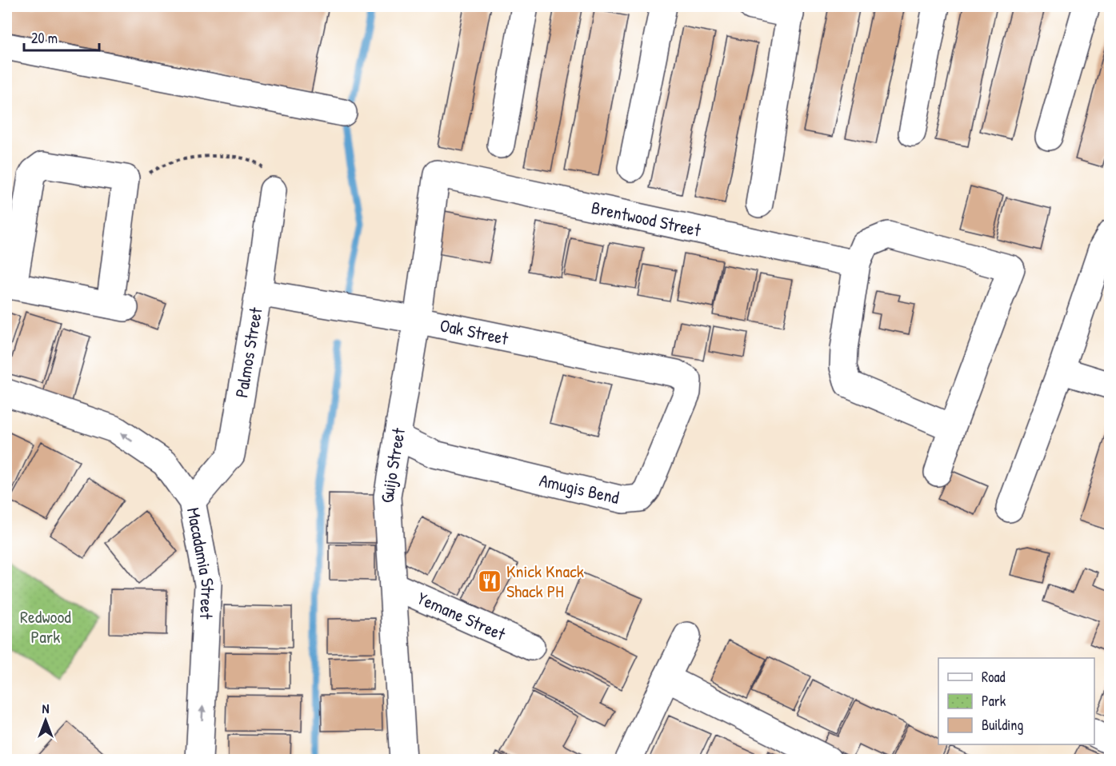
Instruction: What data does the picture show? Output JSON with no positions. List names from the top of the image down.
{
  "streets": {
    "street": [
      "Brentwood Street",
      "Oak Street",
      "Palmos Street",
      "Guijo Street",
      "Amugis Bend",
      "Macadamia Street",
      "Yemane Street"
    ]
  },
  "crossings": [
    ["Brentwood Street", "Guijo Street"],
    ["Oak Street", "Palmos Street"],
    ["Oak Street", "Guijo Street"],
    ["Oak Street", "Amugis Bend"],
    ["Palmos Street", "Macadamia Street"],
    ["Guijo Street", "Amugis Bend"],
    ["Guijo Street", "Yemane Street"]
  ],
  "one_way": ["Macadamia Street"],
  "parks": ["Redwood Park"],
  "places": {
    "restaurant": ["Knick Knack Shack PH"]
  },
  "legend": ["Road", "Park", "Building"],
  "scale_bar": "20 m",
  "north": "top"
}
